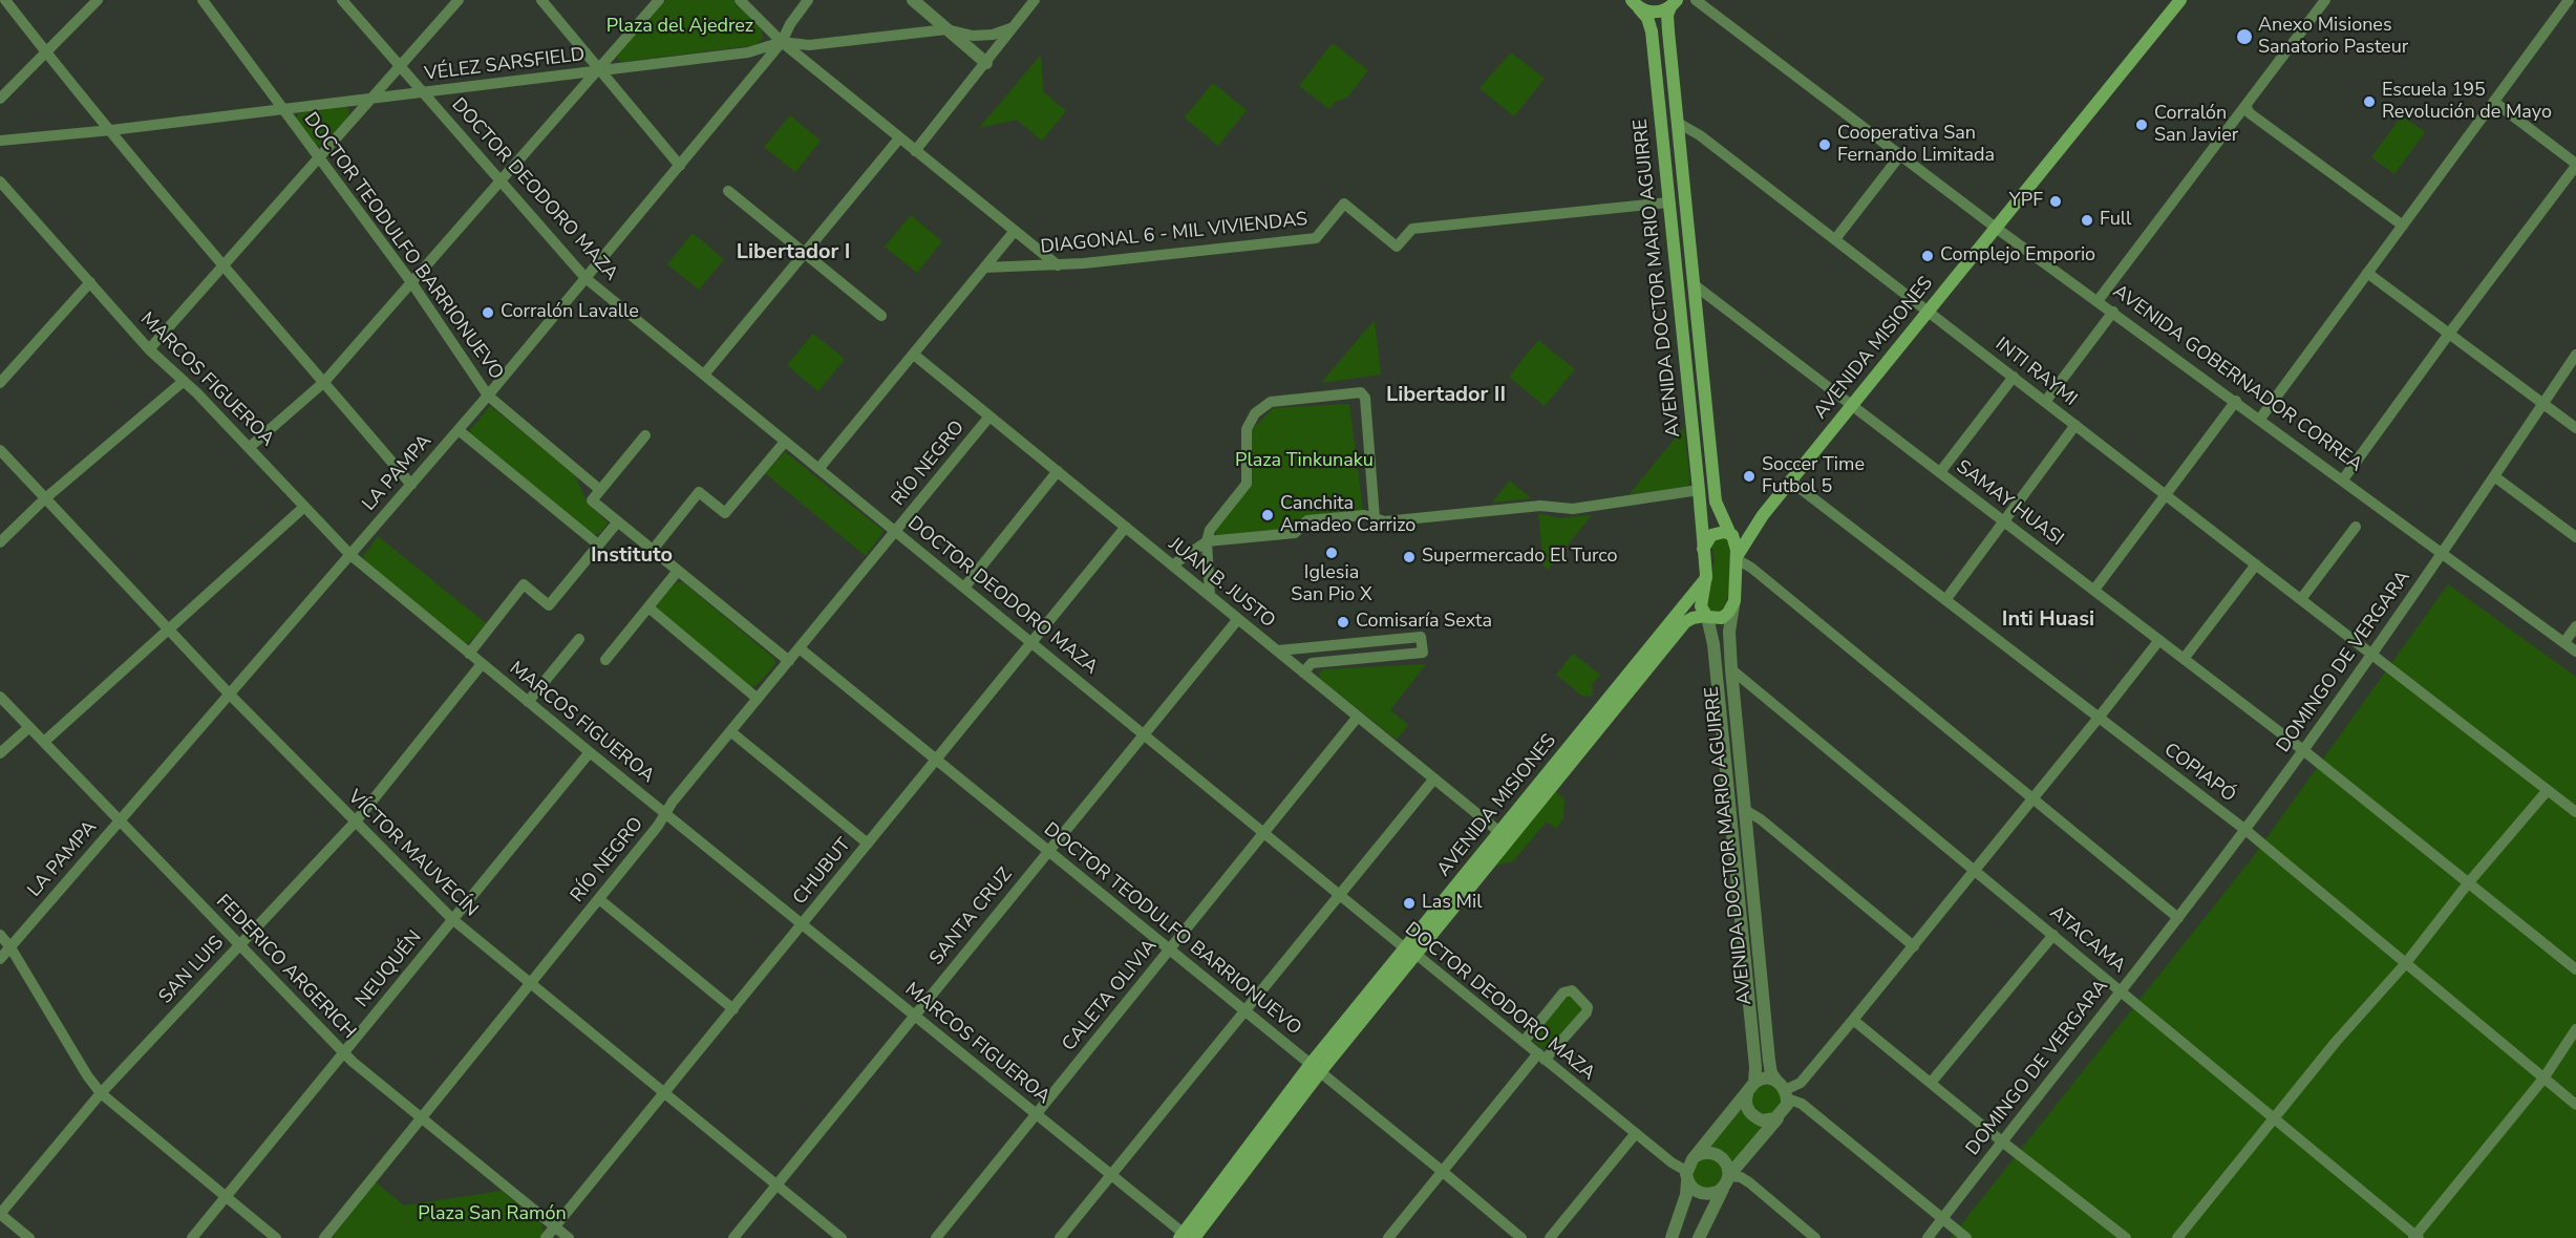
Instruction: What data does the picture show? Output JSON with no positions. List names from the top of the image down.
{
  "streets": {
    "main road": ["AVENIDA DOCTOR MARIO AGUIRRE", "AVENIDA MISIONES"],
    "street": [
      "VÉLEZ SARSFIELD",
      "DOCTOR DEODORO MAZA",
      "DIAGONAL 6 - MIL VIVIENDAS",
      "DOCTOR TEODULFO BARRIONUEVO",
      "INTI RAYMI",
      "AVENIDA GOBERNADOR CORREA",
      "MARCOS FIGUEROA",
      "RÍO NEGRO",
      "LA PAMPA",
      "SAMAY HUASI",
      "JUAN B. JUSTO",
      "DOMINGO DE VERGARA",
      "COPIAPÓ",
      "VÍCTOR MAUVECÍN",
      "CHUBUT",
      "SANTA CRUZ",
      "ATACAMA",
      "FEDERICO ARGERICH",
      "NEUQUÉN",
      "SAN LUIS",
      "CALETA OLIVIA"
    ]
  },
  "crossings": [
    ["VÉLEZ SARSFIELD", "DOCTOR DEODORO MAZA"],
    ["VÉLEZ SARSFIELD", "DOCTOR TEODULFO BARRIONUEVO"],
    ["VÉLEZ SARSFIELD", "LA PAMPA"],
    ["DOCTOR DEODORO MAZA", "AVENIDA MISIONES"],
    ["DOCTOR DEODORO MAZA", "RÍO NEGRO"],
    ["DOCTOR DEODORO MAZA", "LA PAMPA"],
    ["DOCTOR DEODORO MAZA", "CHUBUT"],
    ["DOCTOR DEODORO MAZA", "SANTA CRUZ"],
    ["DOCTOR DEODORO MAZA", "CALETA OLIVIA"],
    ["DIAGONAL 6 - MIL VIVIENDAS", "AVENIDA DOCTOR MARIO AGUIRRE"],
    ["DOCTOR TEODULFO BARRIONUEVO", "AVENIDA MISIONES"],
    ["DOCTOR TEODULFO BARRIONUEVO", "RÍO NEGRO"],
    ["DOCTOR TEODULFO BARRIONUEVO", "LA PAMPA"],
    ["DOCTOR TEODULFO BARRIONUEVO", "CHUBUT"],
    ["DOCTOR TEODULFO BARRIONUEVO", "SANTA CRUZ"],
    ["DOCTOR TEODULFO BARRIONUEVO", "CALETA OLIVIA"],
    ["AVENIDA DOCTOR MARIO AGUIRRE", "AVENIDA MISIONES"],
    ["AVENIDA DOCTOR MARIO AGUIRRE", "INTI RAYMI"],
    ["AVENIDA DOCTOR MARIO AGUIRRE", "SAMAY HUASI"],
    ["AVENIDA DOCTOR MARIO AGUIRRE", "ATACAMA"],
    ["AVENIDA MISIONES", "INTI RAYMI"],
    ["AVENIDA MISIONES", "AVENIDA GOBERNADOR CORREA"],
    ["AVENIDA MISIONES", "MARCOS FIGUEROA"],
    ["AVENIDA MISIONES", "SAMAY HUASI"],
    ["AVENIDA MISIONES", "JUAN B. JUSTO"],
    ["AVENIDA MISIONES", "COPIAPÓ"],
    ["INTI RAYMI", "DOMINGO DE VERGARA"],
    ["AVENIDA GOBERNADOR CORREA", "DOMINGO DE VERGARA"],
    ["MARCOS FIGUEROA", "RÍO NEGRO"],
    ["MARCOS FIGUEROA", "LA PAMPA"],
    ["MARCOS FIGUEROA", "CHUBUT"],
    ["MARCOS FIGUEROA", "SANTA CRUZ"],
    ["MARCOS FIGUEROA", "NEUQUÉN"],
    ["MARCOS FIGUEROA", "SAN LUIS"],
    ["MARCOS FIGUEROA", "CALETA OLIVIA"],
    ["RÍO NEGRO", "JUAN B. JUSTO"],
    ["RÍO NEGRO", "VÍCTOR MAUVECÍN"],
    ["RÍO NEGRO", "FEDERICO ARGERICH"],
    ["LA PAMPA", "VÍCTOR MAUVECÍN"],
    ["LA PAMPA", "FEDERICO ARGERICH"],
    ["SAMAY HUASI", "DOMINGO DE VERGARA"],
    ["JUAN B. JUSTO", "CHUBUT"],
    ["JUAN B. JUSTO", "SANTA CRUZ"],
    ["JUAN B. JUSTO", "CALETA OLIVIA"],
    ["DOMINGO DE VERGARA", "COPIAPÓ"],
    ["DOMINGO DE VERGARA", "ATACAMA"],
    ["VÍCTOR MAUVECÍN", "CHUBUT"],
    ["VÍCTOR MAUVECÍN", "SANTA CRUZ"],
    ["VÍCTOR MAUVECÍN", "NEUQUÉN"],
    ["VÍCTOR MAUVECÍN", "SAN LUIS"],
    ["CHUBUT", "FEDERICO ARGERICH"],
    ["FEDERICO ARGERICH", "NEUQUÉN"],
    ["FEDERICO ARGERICH", "SAN LUIS"]
  ],
  "districts": [
    "Libertador I",
    "Libertador II",
    "Instituto",
    "Inti Huasi"
  ],
  "parks": ["Plaza del Ajedrez", "Plaza Tinkunaku", "Plaza San Ramón"],
  "places": [
    "Anexo Misiones Sanatorio Pasteur",
    "Escuela 195 Revolución de Mayo",
    "Corralón San Javier",
    "Cooperativa San Fernando Limitada",
    "YPF",
    "Full",
    "Complejo Emporio",
    "Corralón Lavalle",
    "Soccer Time Futbol 5",
    "Canchita Amadeo Carrizo",
    "Iglesia San Pio X",
    "Supermercado El Turco",
    "Comisaría Sexta",
    "Las Mil"
  ]
}
